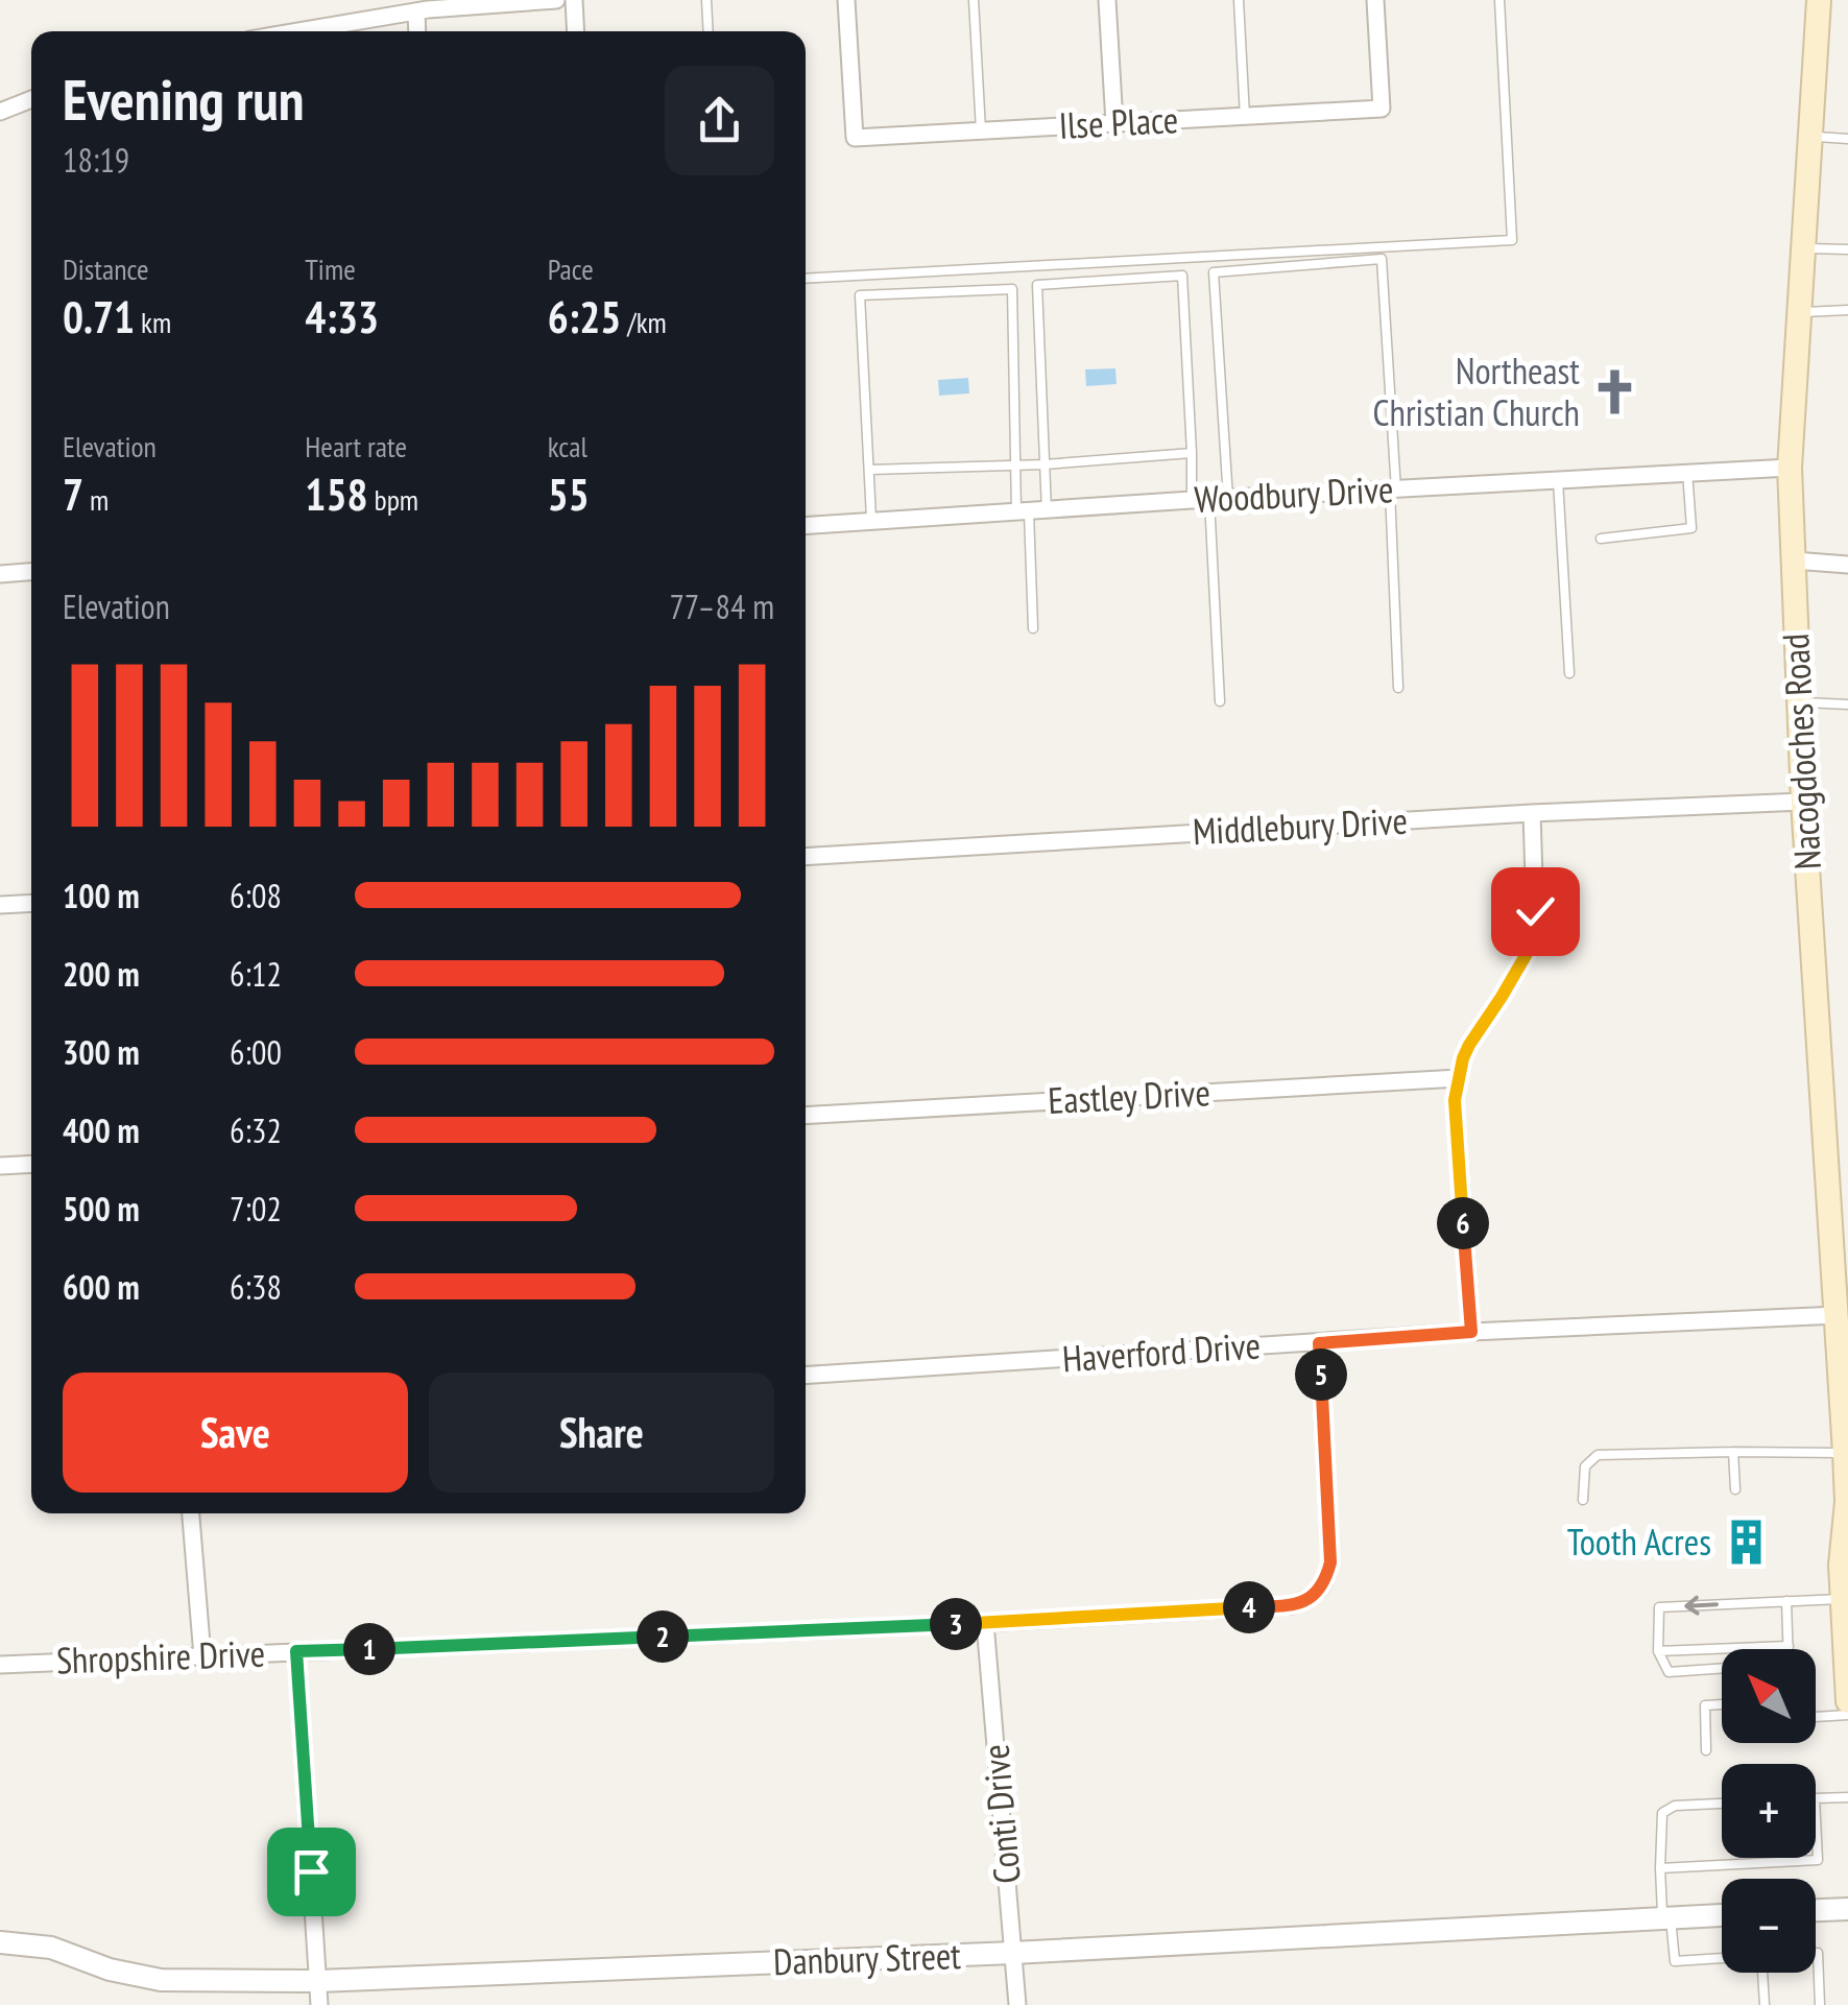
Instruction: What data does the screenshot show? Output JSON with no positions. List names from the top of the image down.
{
  "streets": {
    "main road": ["Nacogdoches Road"],
    "street": [
      "Ilse Place",
      "Woodbury Drive",
      "Middlebury Drive",
      "Eastley Drive",
      "Haverford Drive",
      "Shropshire Drive",
      "Conti Drive",
      "Danbury Street"
    ]
  },
  "crossings": [
    ["Woodbury Drive", "Nacogdoches Road"],
    ["Nacogdoches Road", "Middlebury Drive"],
    ["Nacogdoches Road", "Haverford Drive"],
    ["Haverford Drive", "Shropshire Drive"],
    ["Shropshire Drive", "Conti Drive"],
    ["Conti Drive", "Danbury Street"]
  ],
  "places": {
    "church": ["Northeast Christian Church"],
    "building": ["Tooth Acres"]
  },
  "north": "top left",
  "page": {
    "heading": ["Evening run", "18:19"],
    "stats": [
      ["Distance", "0.71 km"],
      ["Time", "4:33"],
      ["Pace", "6:25 /km"],
      ["Elevation", "7 m"],
      ["Heart rate", "158 bpm"],
      ["kcal", "55"]
    ],
    "chart": ["Elevation", "77–84 m"],
    "list": [
      {
        "name": "100 m",
        "note": "6:08"
      },
      {
        "name": "200 m",
        "note": "6:12"
      },
      {
        "name": "300 m",
        "note": "6:00"
      },
      {
        "name": "400 m",
        "note": "6:32"
      },
      {
        "name": "500 m",
        "note": "7:02"
      },
      {
        "name": "600 m",
        "note": "6:38"
      }
    ],
    "pins": [
      "6",
      "5",
      "4",
      "3",
      "2",
      "1"
    ],
    "buttons": ["Save", "Share"],
    "map_buttons": ["+", "−"]
  }
}
